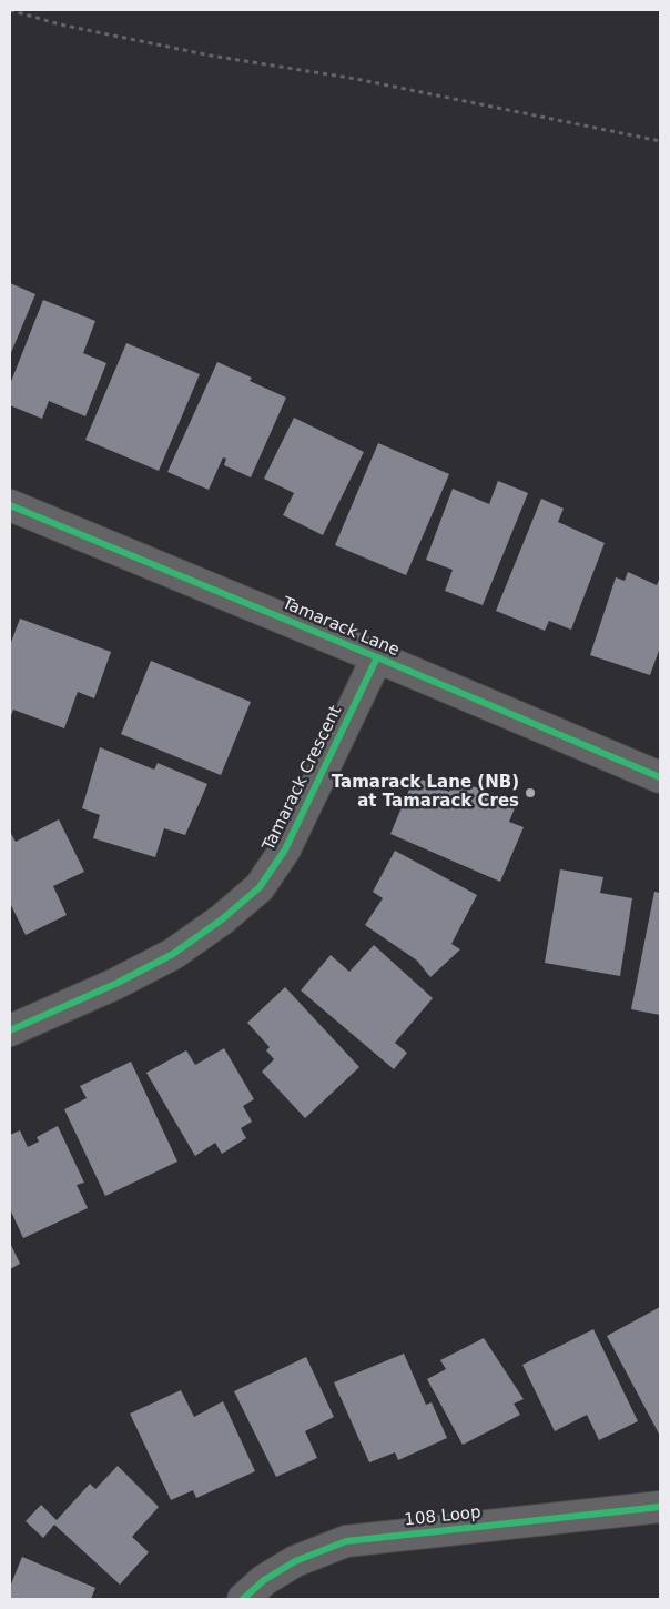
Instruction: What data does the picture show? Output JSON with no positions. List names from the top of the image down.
{
  "streets": {
    "street": ["Tamarack Lane", "Tamarack Crescent", "108 Loop"]
  },
  "crossings": [
    ["Tamarack Lane", "Tamarack Crescent"]
  ],
  "places": ["Tamarack Lane (NB) at Tamarack Cres"]
}
